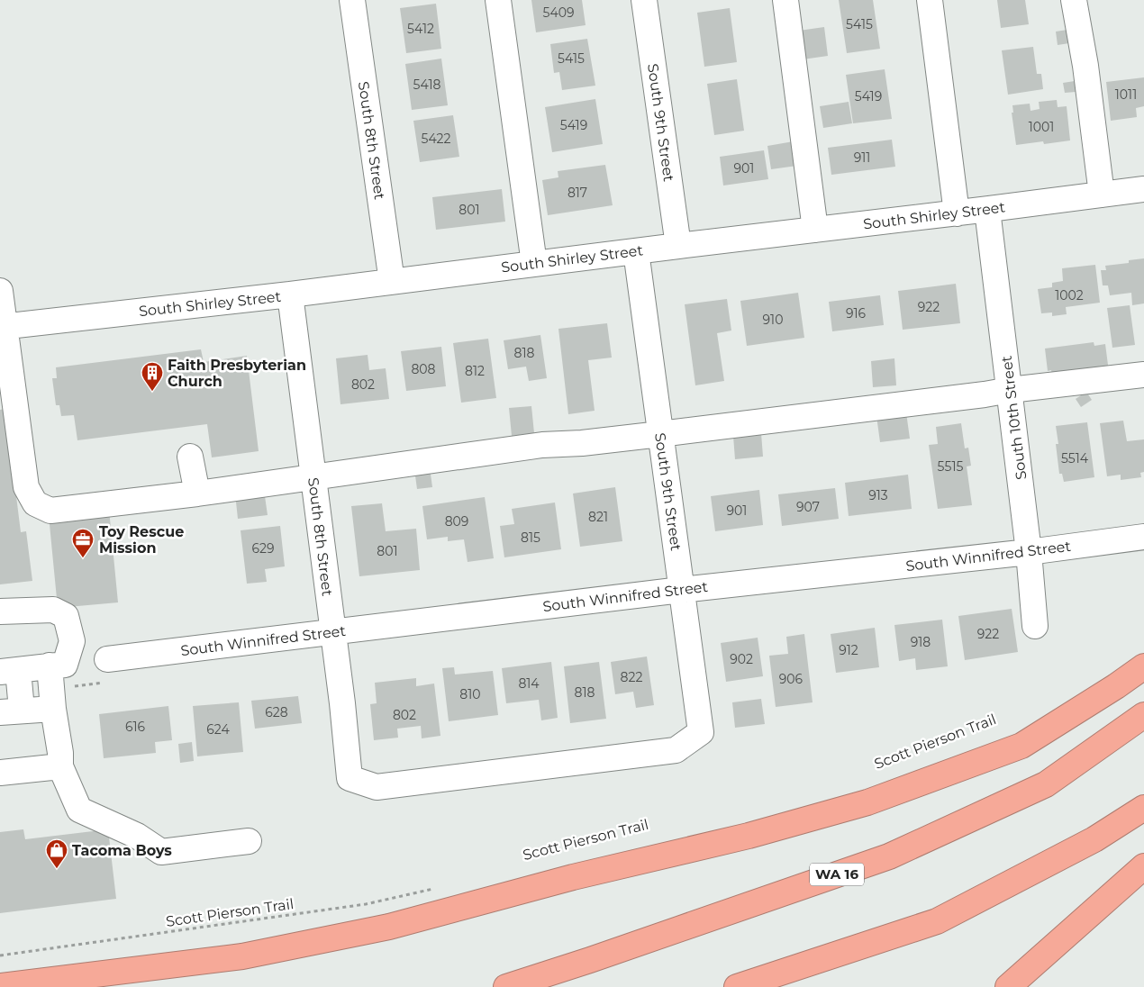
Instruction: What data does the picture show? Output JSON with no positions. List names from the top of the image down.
{
  "streets": {
    "highway": ["WA 16"],
    "street": [
      "South 9th Street",
      "South 8th Street",
      "South Shirley Street",
      "South 10th Street",
      "South Winnifred Street"
    ],
    "path": ["Scott Pierson Trail"]
  },
  "crossings": [
    ["South 9th Street", "South 8th Street"],
    ["South 9th Street", "South Shirley Street"],
    ["South 9th Street", "South Winnifred Street"],
    ["South 8th Street", "South Shirley Street"],
    ["South 8th Street", "South Winnifred Street"],
    ["South Shirley Street", "South 10th Street"],
    ["South 10th Street", "South Winnifred Street"]
  ],
  "places": {
    "building": ["Faith Presbyterian Church"],
    "office": ["Toy Rescue Mission"],
    "shop": ["Tacoma Boys"]
  },
  "house_numbers": [
    "5409",
    "5415",
    "5412",
    "5415",
    "5418",
    "1011",
    "5419",
    "5419",
    "1001",
    "5422",
    "911",
    "901",
    "817",
    "801",
    "1002",
    "922",
    "916",
    "910",
    "818",
    "808",
    "812",
    "802",
    "5514",
    "5515",
    "913",
    "907",
    "901",
    "821",
    "809",
    "815",
    "629",
    "801",
    "922",
    "918",
    "912",
    "902",
    "822",
    "906",
    "814",
    "818",
    "810",
    "628",
    "802",
    "616",
    "624"
  ]
}
